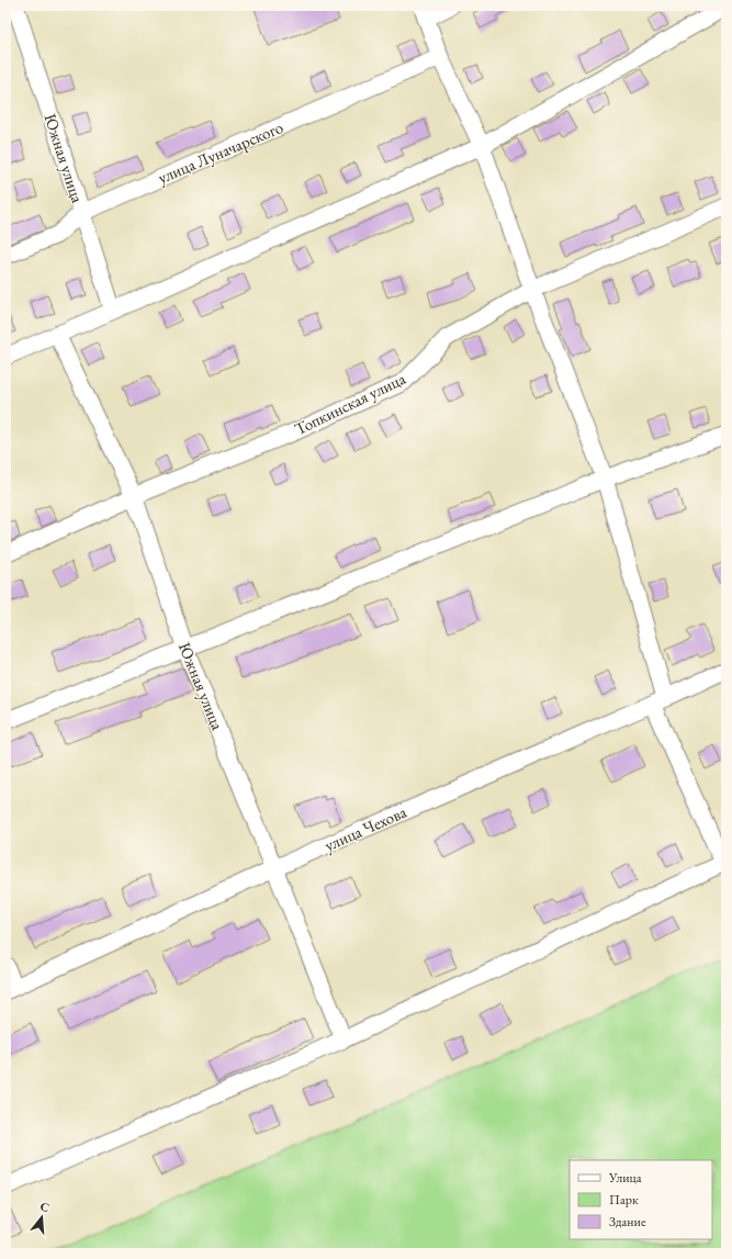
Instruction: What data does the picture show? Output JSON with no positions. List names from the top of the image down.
{
  "streets": {
    "street": [
      "улица Луначарского",
      "Южная улица",
      "Топкинская улица",
      "улица Чехова"
    ]
  },
  "crossings": [
    ["улица Луначарского", "Южная улица"],
    ["Южная улица", "Топкинская улица"],
    ["Южная улица", "улица Чехова"]
  ],
  "legend": ["Улица", "Парк", "Здание"],
  "north": "top"
}
